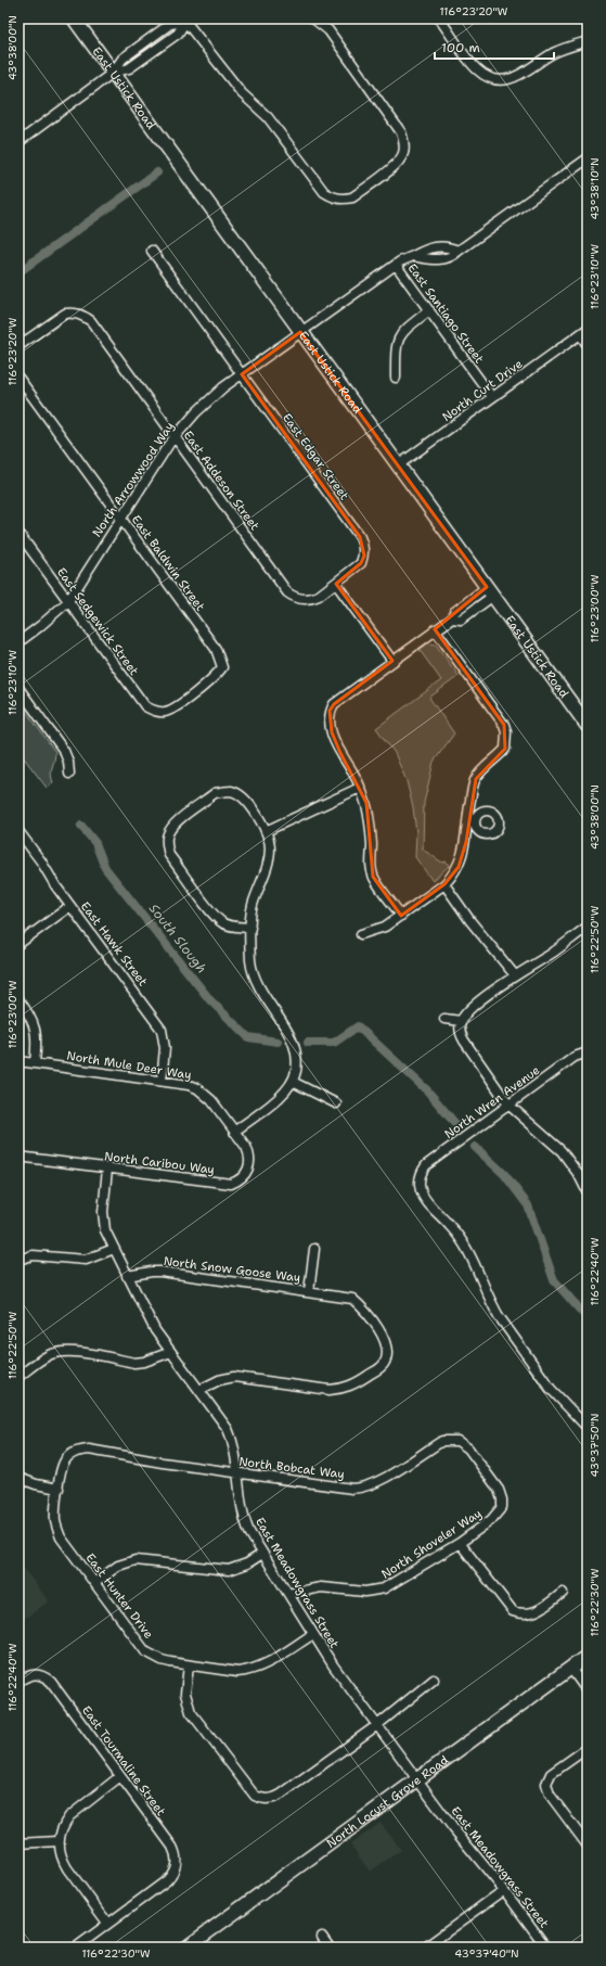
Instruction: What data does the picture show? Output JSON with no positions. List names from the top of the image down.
{
  "streets": {
    "main road": ["East Ustick Road", "North Locust Grove Road"],
    "street": [
      "East Santiago Street",
      "North Curt Drive",
      "East Edgar Street",
      "North Arrowwood Way",
      "East Addeson Street",
      "East Baldwin Street",
      "East Sedgewick Street",
      "East Hawk Street",
      "North Mule Deer Way",
      "North Wren Avenue",
      "North Caribou Way",
      "North Snow Goose Way",
      "North Bobcat Way",
      "North Shoveler Way",
      "East Meadowgrass Street",
      "East Hunter Drive",
      "East Tourmaline Street"
    ]
  },
  "crossings": [
    ["East Ustick Road", "North Curt Drive"],
    ["East Ustick Road", "North Arrowwood Way"],
    ["East Santiago Street", "North Curt Drive"],
    ["East Santiago Street", "North Arrowwood Way"],
    ["East Edgar Street", "North Arrowwood Way"],
    ["East Edgar Street", "East Addeson Street"],
    ["North Arrowwood Way", "East Addeson Street"],
    ["North Arrowwood Way", "East Baldwin Street"],
    ["North Arrowwood Way", "East Sedgewick Street"],
    ["East Baldwin Street", "East Sedgewick Street"],
    ["East Hawk Street", "North Mule Deer Way"],
    ["North Mule Deer Way", "North Caribou Way"],
    ["North Caribou Way", "East Meadowgrass Street"],
    ["North Snow Goose Way", "East Meadowgrass Street"],
    ["North Bobcat Way", "North Shoveler Way"],
    ["North Bobcat Way", "East Meadowgrass Street"],
    ["North Bobcat Way", "East Hunter Drive"],
    ["North Shoveler Way", "East Meadowgrass Street"],
    ["East Meadowgrass Street", "East Hunter Drive"],
    ["East Meadowgrass Street", "North Locust Grove Road"]
  ],
  "water": ["South Slough"],
  "scale_bar": "100 m",
  "coordinates": [
    "116°23'20\"W",
    "43°38'00\"N",
    "43°38'10\"N",
    "116°23'10\"W",
    "116°23'00\"W",
    "116°22'50\"W",
    "116°22'40\"W",
    "43°37'50\"N",
    "116°22'30\"W",
    "43°37'40\"N"
  ]
}
